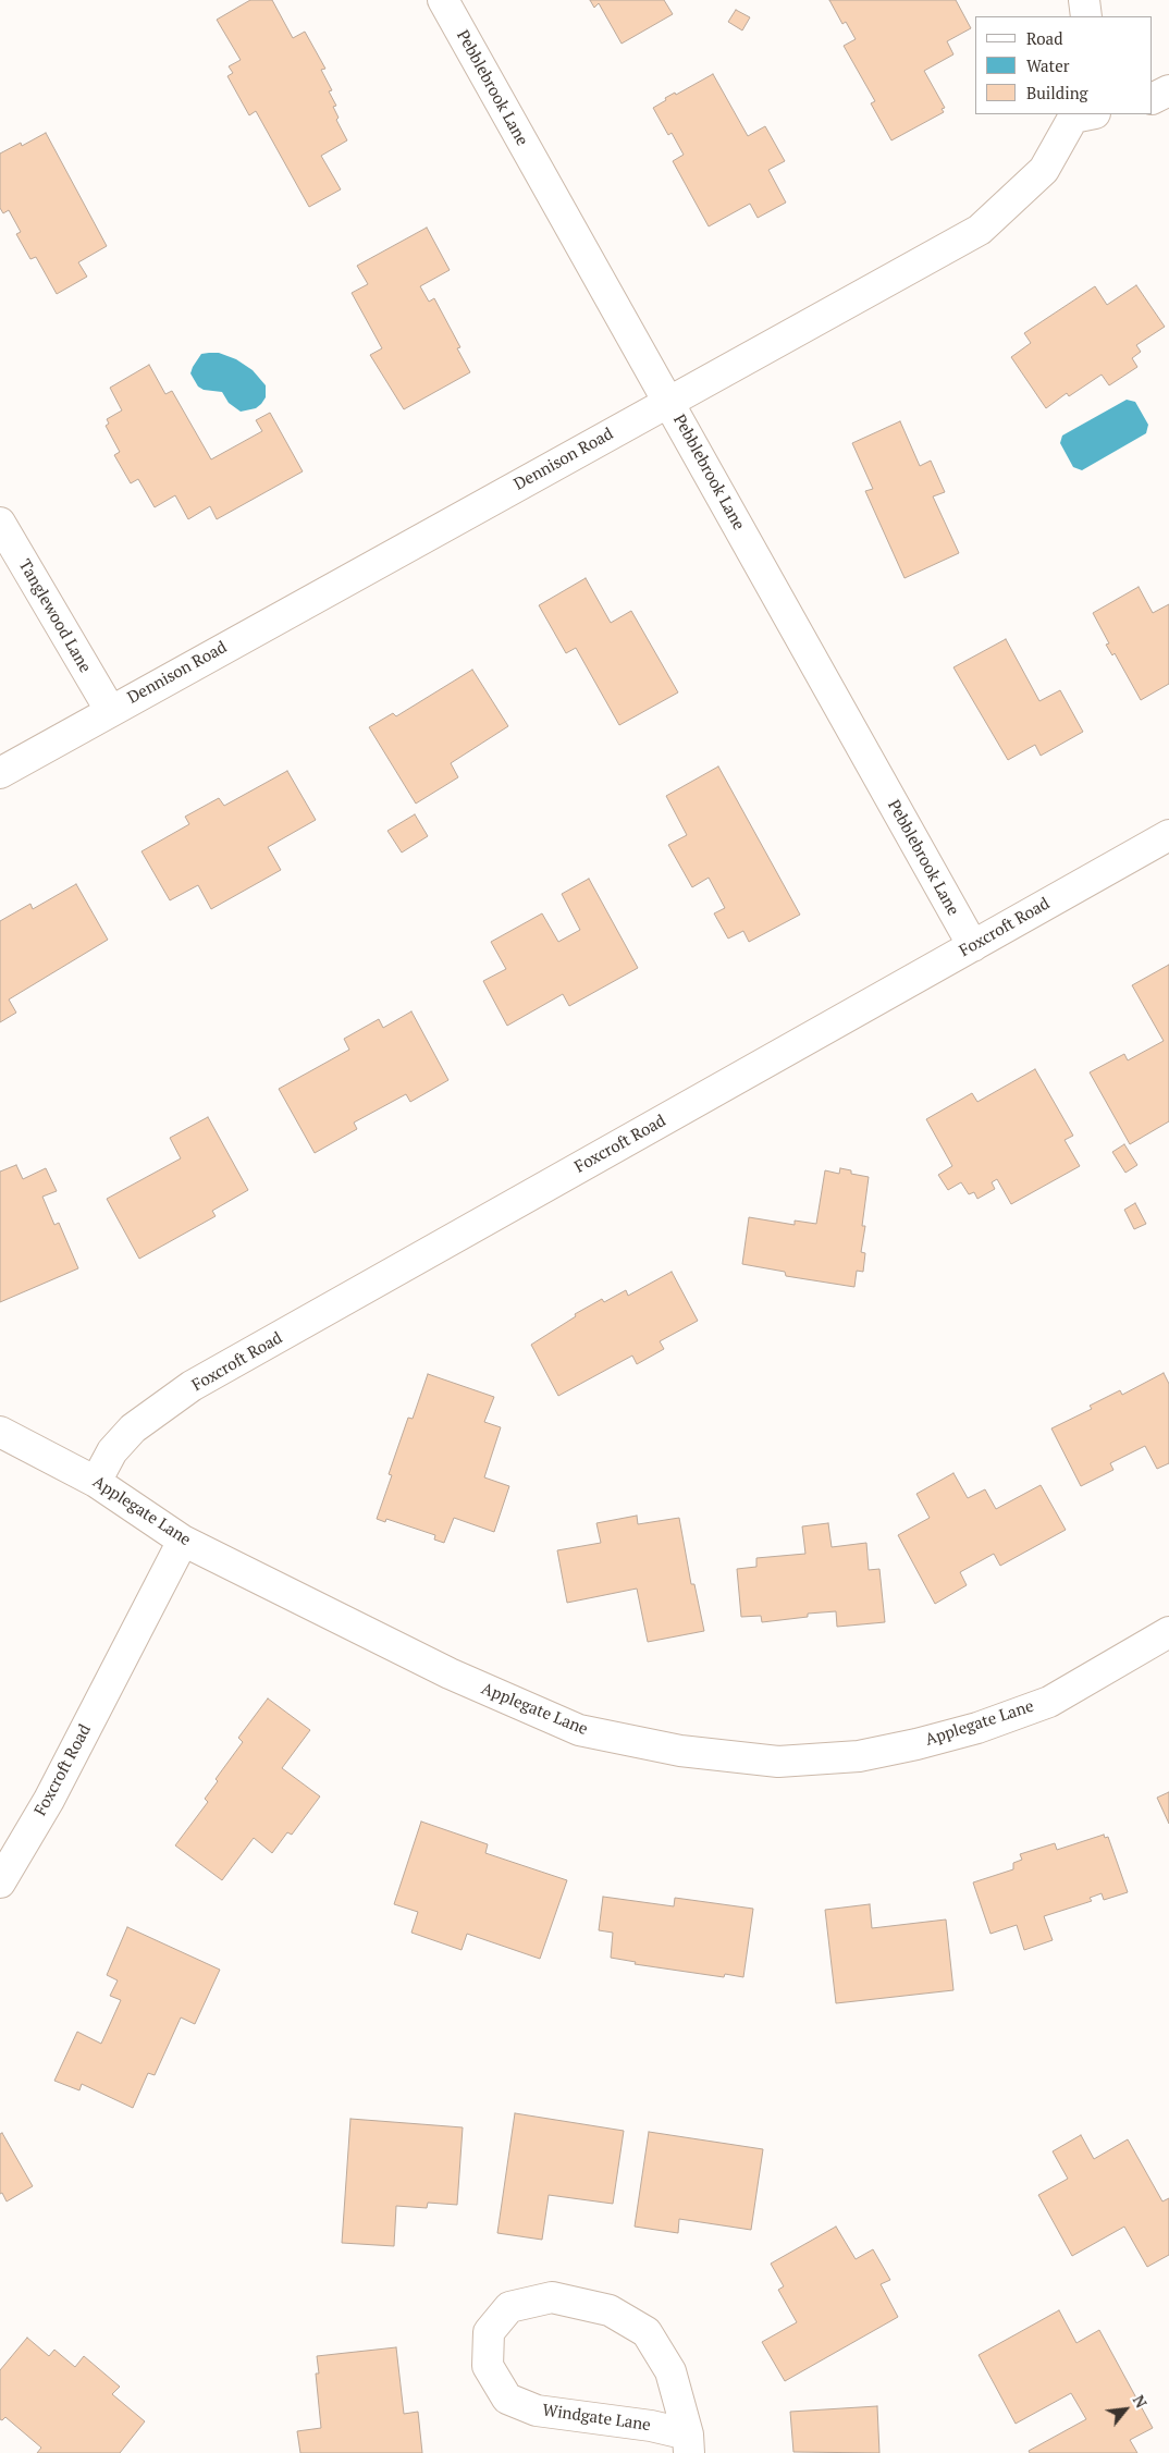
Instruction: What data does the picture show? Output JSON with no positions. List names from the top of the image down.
{
  "streets": {
    "street": [
      "Pebblebrook Lane",
      "Dennison Road",
      "Tanglewood Lane",
      "Foxcroft Road",
      "Applegate Lane",
      "Windgate Lane"
    ]
  },
  "crossings": [
    ["Pebblebrook Lane", "Dennison Road"],
    ["Pebblebrook Lane", "Foxcroft Road"],
    ["Dennison Road", "Tanglewood Lane"],
    ["Foxcroft Road", "Applegate Lane"]
  ],
  "legend": ["Road", "Water", "Building"],
  "north": "top right"
}
